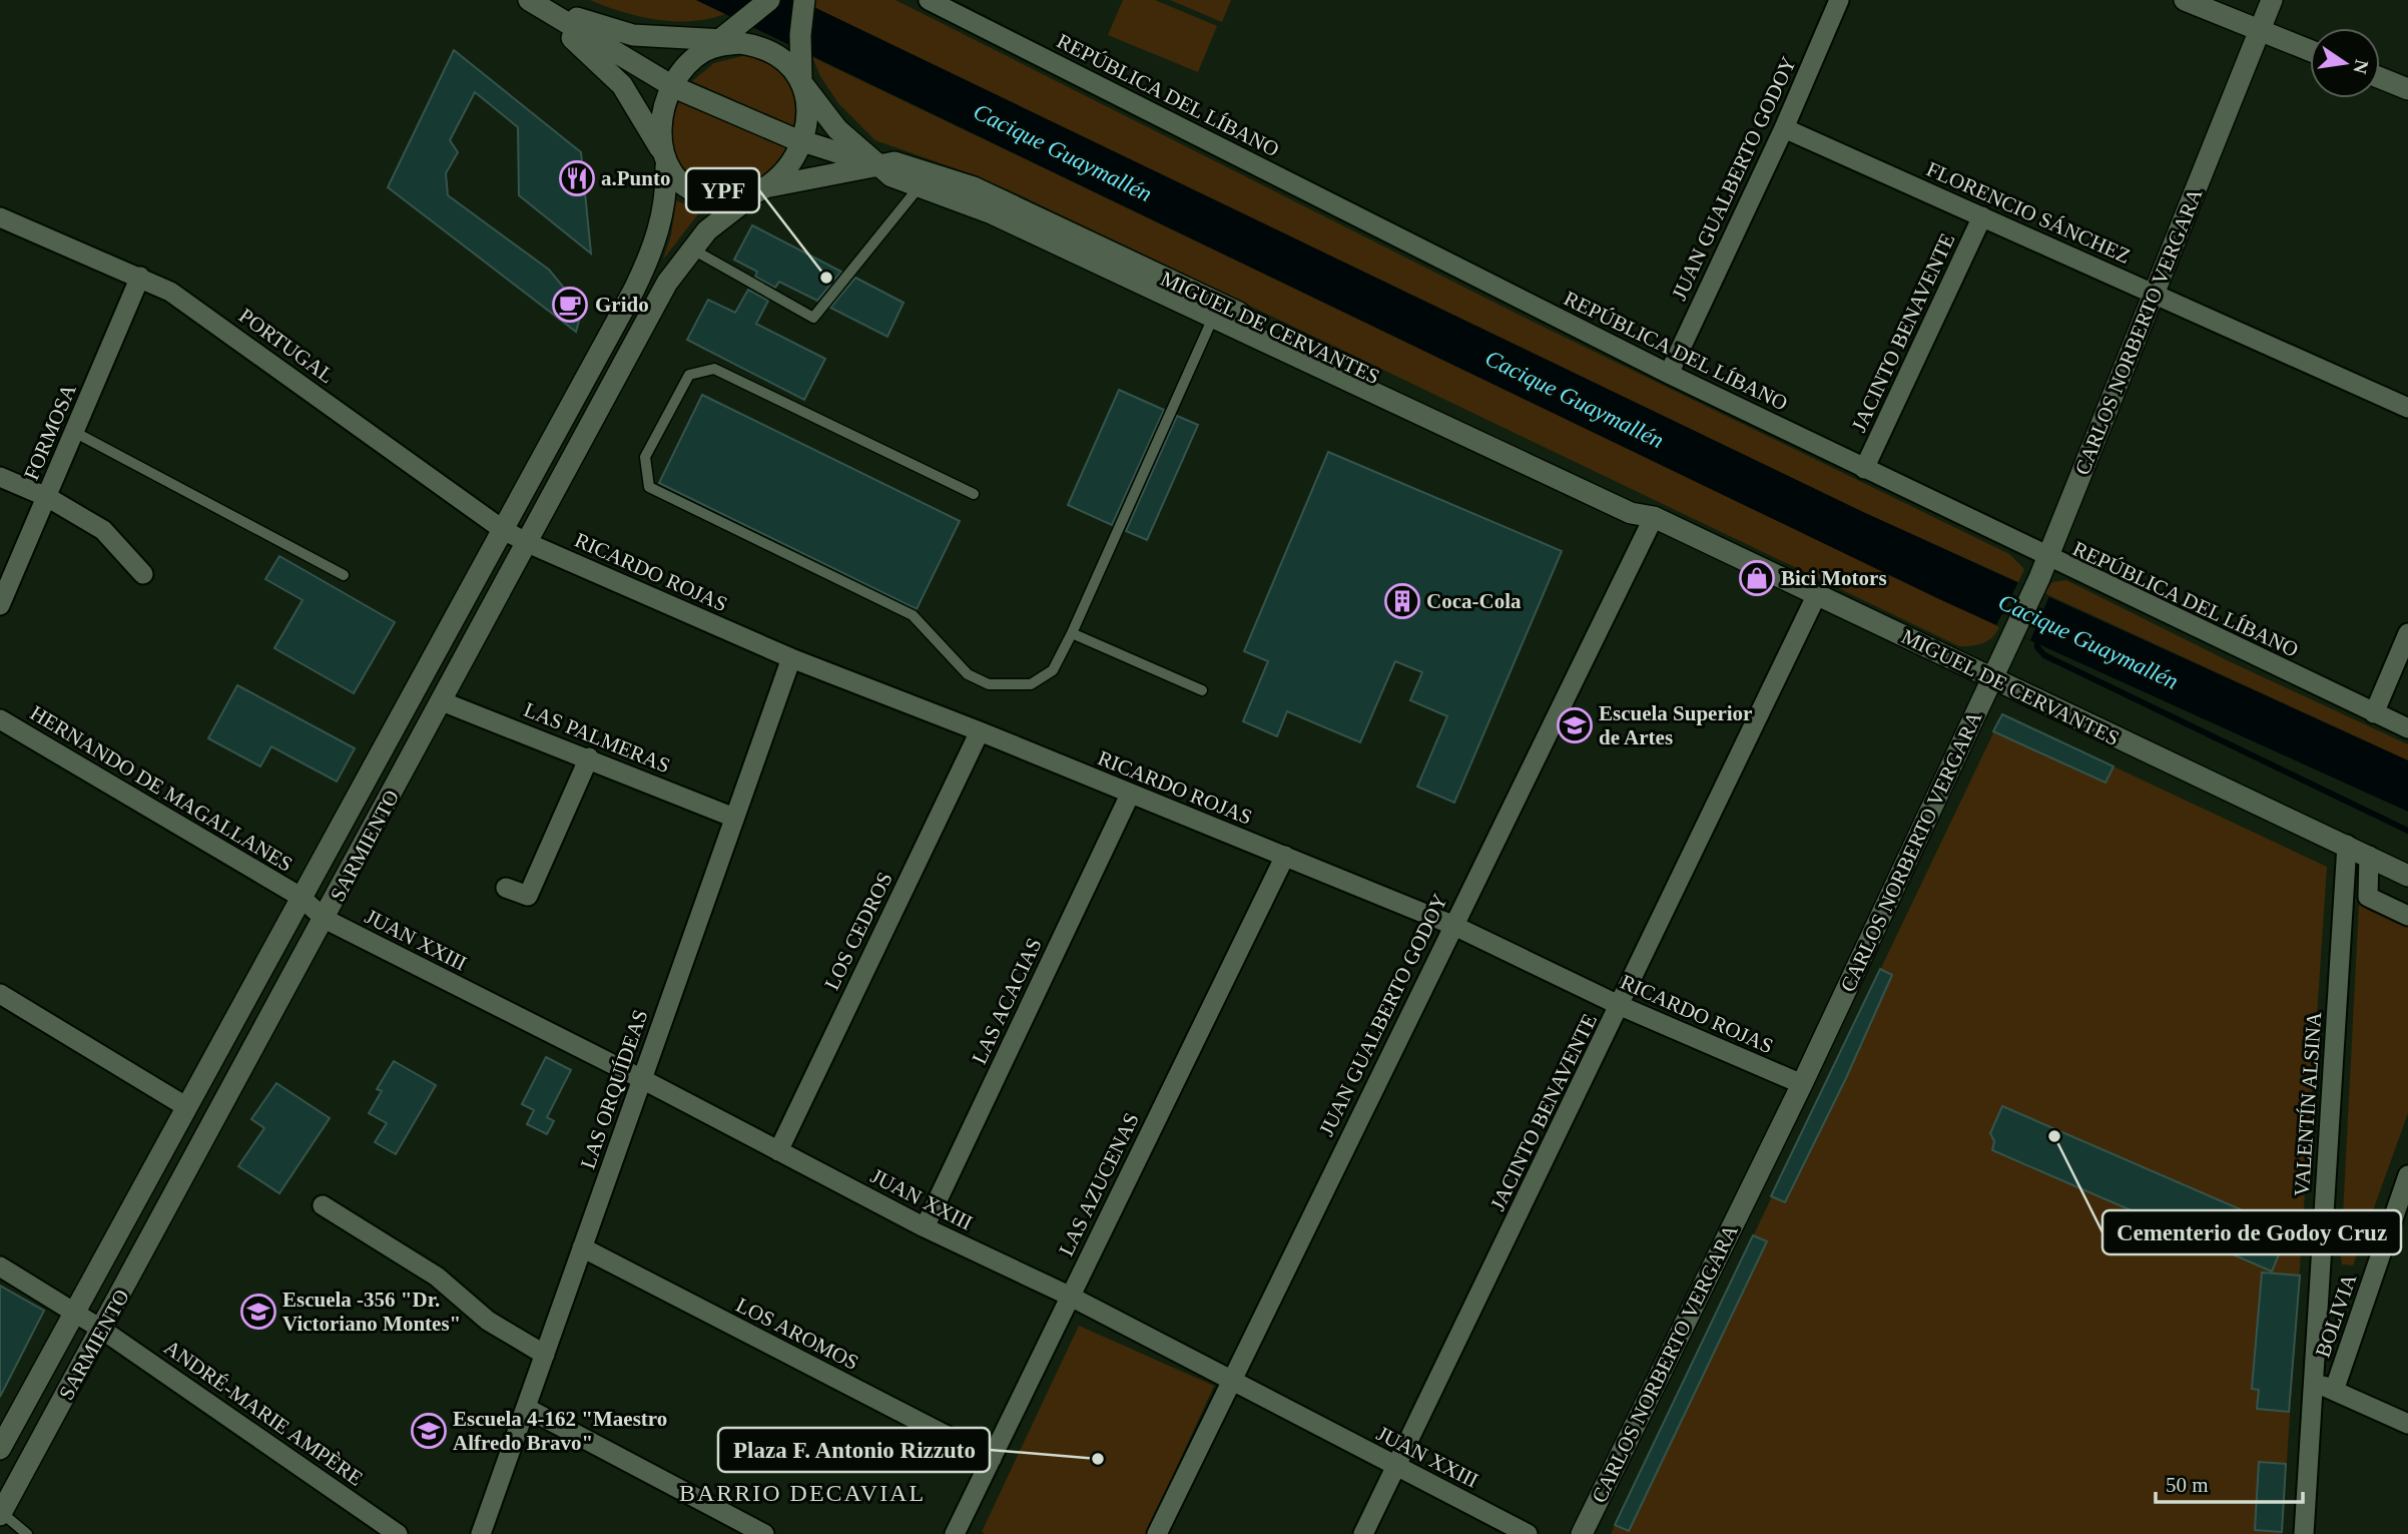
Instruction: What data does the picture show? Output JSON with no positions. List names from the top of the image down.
{
  "streets": {
    "main road": ["MIGUEL DE CERVANTES", "CARLOS NORBERTO VERGARA", "SARMIENTO"],
    "street": [
      "REPÚBLICA DEL LÍBANO",
      "JUAN GUALBERTO GODOY",
      "FLORENCIO SÁNCHEZ",
      "JACINTO BENAVENTE",
      "PORTUGAL",
      "FORMOSA",
      "RICARDO ROJAS",
      "LAS PALMERAS",
      "HERNANDO DE MAGALLANES",
      "LOS CEDROS",
      "JUAN XXIII",
      "LAS ACACIAS",
      "LAS ORQUÍDEAS",
      "VALENTÍN ALSINA",
      "LAS AZUCENAS",
      "BOLIVIA",
      "LOS AROMOS",
      "ANDRÉ-MARIE AMPÈRE"
    ]
  },
  "crossings": [
    ["REPÚBLICA DEL LÍBANO", "JUAN GUALBERTO GODOY"],
    ["REPÚBLICA DEL LÍBANO", "CARLOS NORBERTO VERGARA"],
    ["REPÚBLICA DEL LÍBANO", "JACINTO BENAVENTE"],
    ["JUAN GUALBERTO GODOY", "FLORENCIO SÁNCHEZ"],
    ["JUAN GUALBERTO GODOY", "MIGUEL DE CERVANTES"],
    ["JUAN GUALBERTO GODOY", "RICARDO ROJAS"],
    ["JUAN GUALBERTO GODOY", "JUAN XXIII"],
    ["FLORENCIO SÁNCHEZ", "CARLOS NORBERTO VERGARA"],
    ["FLORENCIO SÁNCHEZ", "JACINTO BENAVENTE"],
    ["MIGUEL DE CERVANTES", "CARLOS NORBERTO VERGARA"],
    ["MIGUEL DE CERVANTES", "JACINTO BENAVENTE"],
    ["MIGUEL DE CERVANTES", "SARMIENTO"],
    ["MIGUEL DE CERVANTES", "VALENTÍN ALSINA"],
    ["CARLOS NORBERTO VERGARA", "RICARDO ROJAS"],
    ["JACINTO BENAVENTE", "RICARDO ROJAS"],
    ["JACINTO BENAVENTE", "JUAN XXIII"],
    ["PORTUGAL", "FORMOSA"],
    ["PORTUGAL", "RICARDO ROJAS"],
    ["PORTUGAL", "SARMIENTO"],
    ["RICARDO ROJAS", "SARMIENTO"],
    ["RICARDO ROJAS", "LOS CEDROS"],
    ["RICARDO ROJAS", "LAS ACACIAS"],
    ["RICARDO ROJAS", "LAS ORQUÍDEAS"],
    ["RICARDO ROJAS", "LAS AZUCENAS"],
    ["LAS PALMERAS", "SARMIENTO"],
    ["LAS PALMERAS", "LAS ORQUÍDEAS"],
    ["HERNANDO DE MAGALLANES", "SARMIENTO"],
    ["HERNANDO DE MAGALLANES", "JUAN XXIII"],
    ["SARMIENTO", "JUAN XXIII"],
    ["SARMIENTO", "ANDRÉ-MARIE AMPÈRE"],
    ["LOS CEDROS", "JUAN XXIII"],
    ["JUAN XXIII", "LAS ACACIAS"],
    ["JUAN XXIII", "LAS ORQUÍDEAS"],
    ["JUAN XXIII", "LAS AZUCENAS"],
    ["LAS ORQUÍDEAS", "LOS AROMOS"],
    ["LAS AZUCENAS", "LOS AROMOS"]
  ],
  "districts": ["BARRIO DECAVIAL"],
  "water": ["Cacique Guaymallén"],
  "places": {
    "restaurant": ["a.Punto"],
    "other": ["YPF", "Cementerio de Godoy Cruz", "Plaza F. Antonio Rizzuto"],
    "cafe": ["Grido"],
    "shop": ["Bici Motors"],
    "building": ["Coca-Cola"],
    "school or university": ["Escuela Superior de Artes", "Escuela -356 \"Dr. Victoriano Montes\"", "Escuela 4-162 \"Maestro Alfredo Bravo\""]
  },
  "scale_bar": "50 m",
  "north": "right"
}
